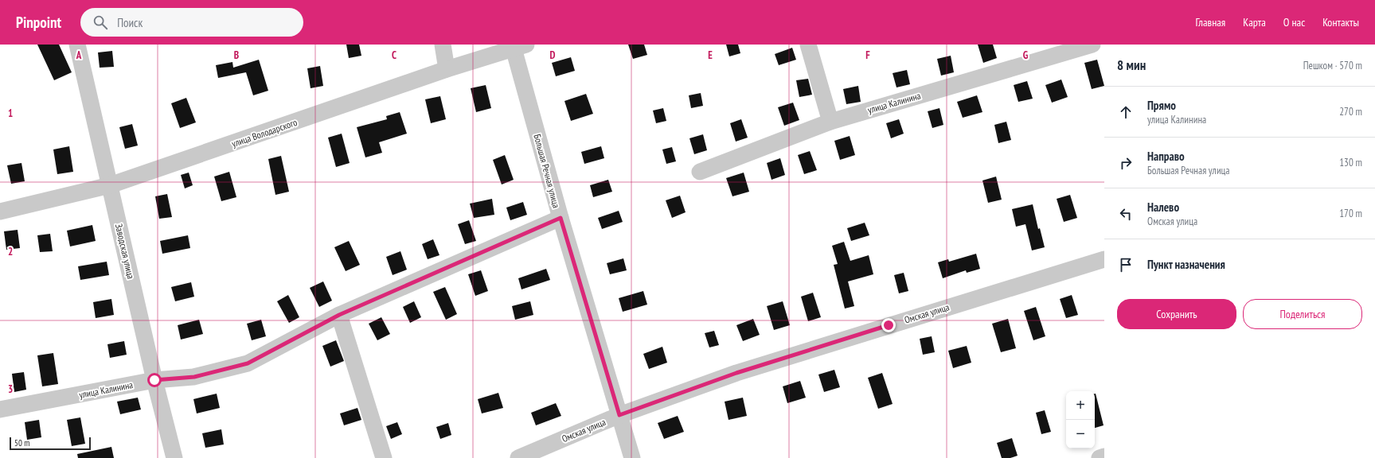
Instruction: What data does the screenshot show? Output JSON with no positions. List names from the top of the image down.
{
  "streets": {
    "street": [
      "улица Калинина",
      "улица Володарского",
      "Большая Речная улица",
      "Заводская улица",
      "Омская улица"
    ]
  },
  "crossings": [
    ["улица Калинина", "Большая Речная улица"],
    ["улица Калинина", "Заводская улица"],
    ["улица Володарского", "Большая Речная улица"],
    ["улица Володарского", "Заводская улица"],
    ["Большая Речная улица", "Омская улица"]
  ],
  "scale_bar": "50 m",
  "page": {
    "header": "Pinpoint",
    "search": "Поиск",
    "nav": [
      "Главная",
      "Карта",
      "О нас",
      "Контакты"
    ],
    "heading": ["8 мин", "Пешком · 570 m"],
    "list": [
      ["Прямо", "улица Калинина", "270 m"],
      ["Направо", "Большая Речная улица", "130 m"],
      ["Налево", "Омская улица", "170 m"],
      "Пункт назначения"
    ],
    "buttons": ["Сохранить", "Поделиться"],
    "map_buttons": ["+", "−"],
    "scale": "50 m"
  },
  "grid": {
    "columns": [
      "A",
      "B",
      "C",
      "D",
      "E",
      "F",
      "G"
    ],
    "rows": ["1", "2", "3"]
  }
}
